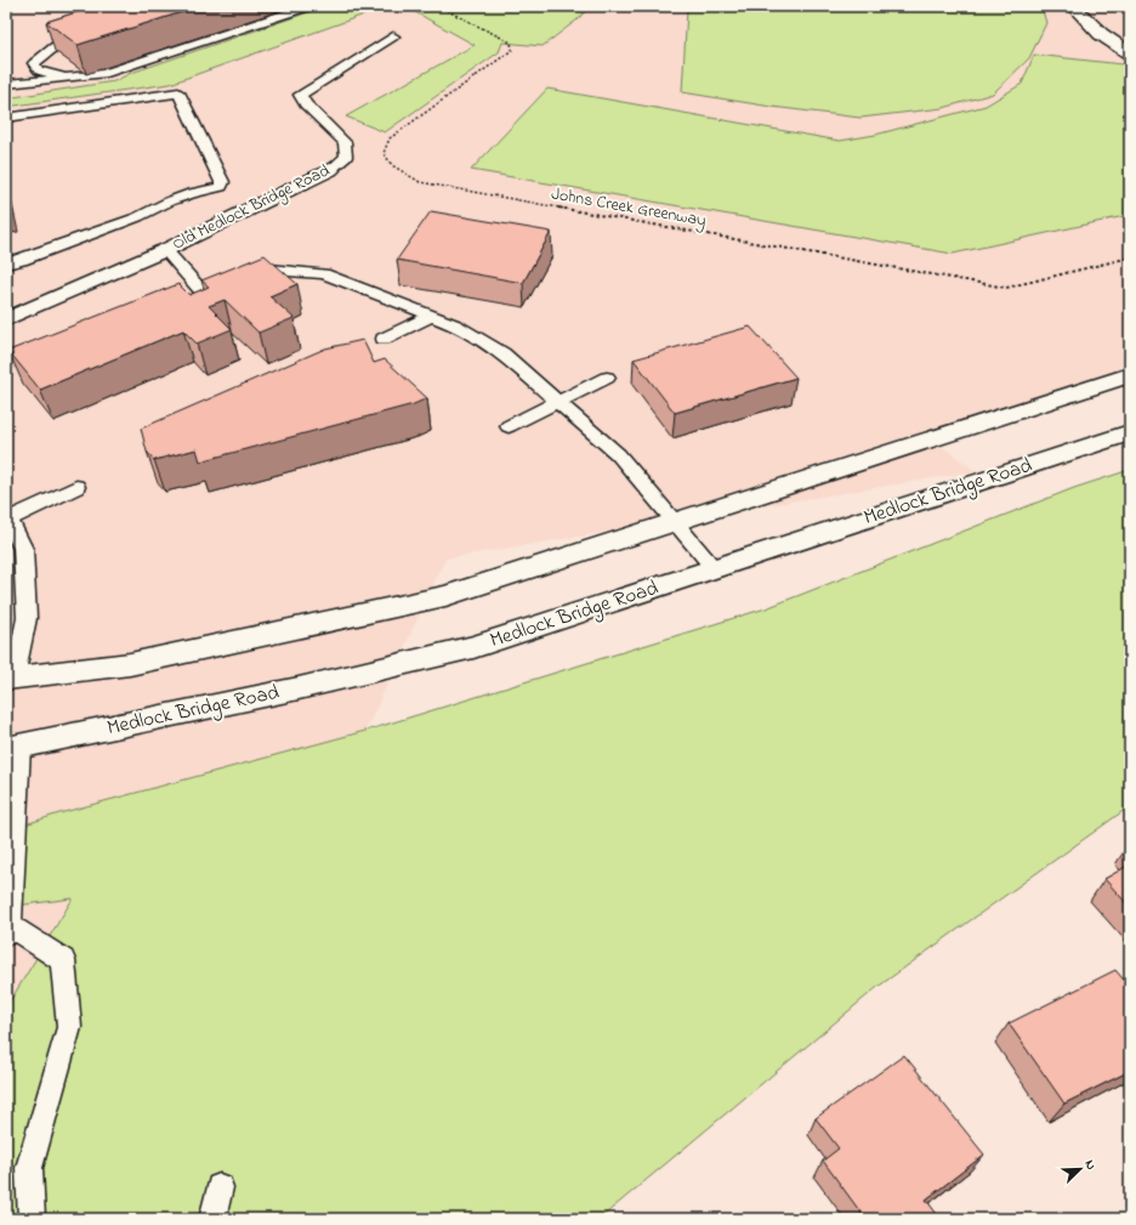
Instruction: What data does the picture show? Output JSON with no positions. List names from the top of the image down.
{
  "streets": {
    "main road": ["Old Medlock Bridge Road", "Medlock Bridge Road"],
    "path": ["Johns Creek Greenway"]
  },
  "north": "top right"
}
